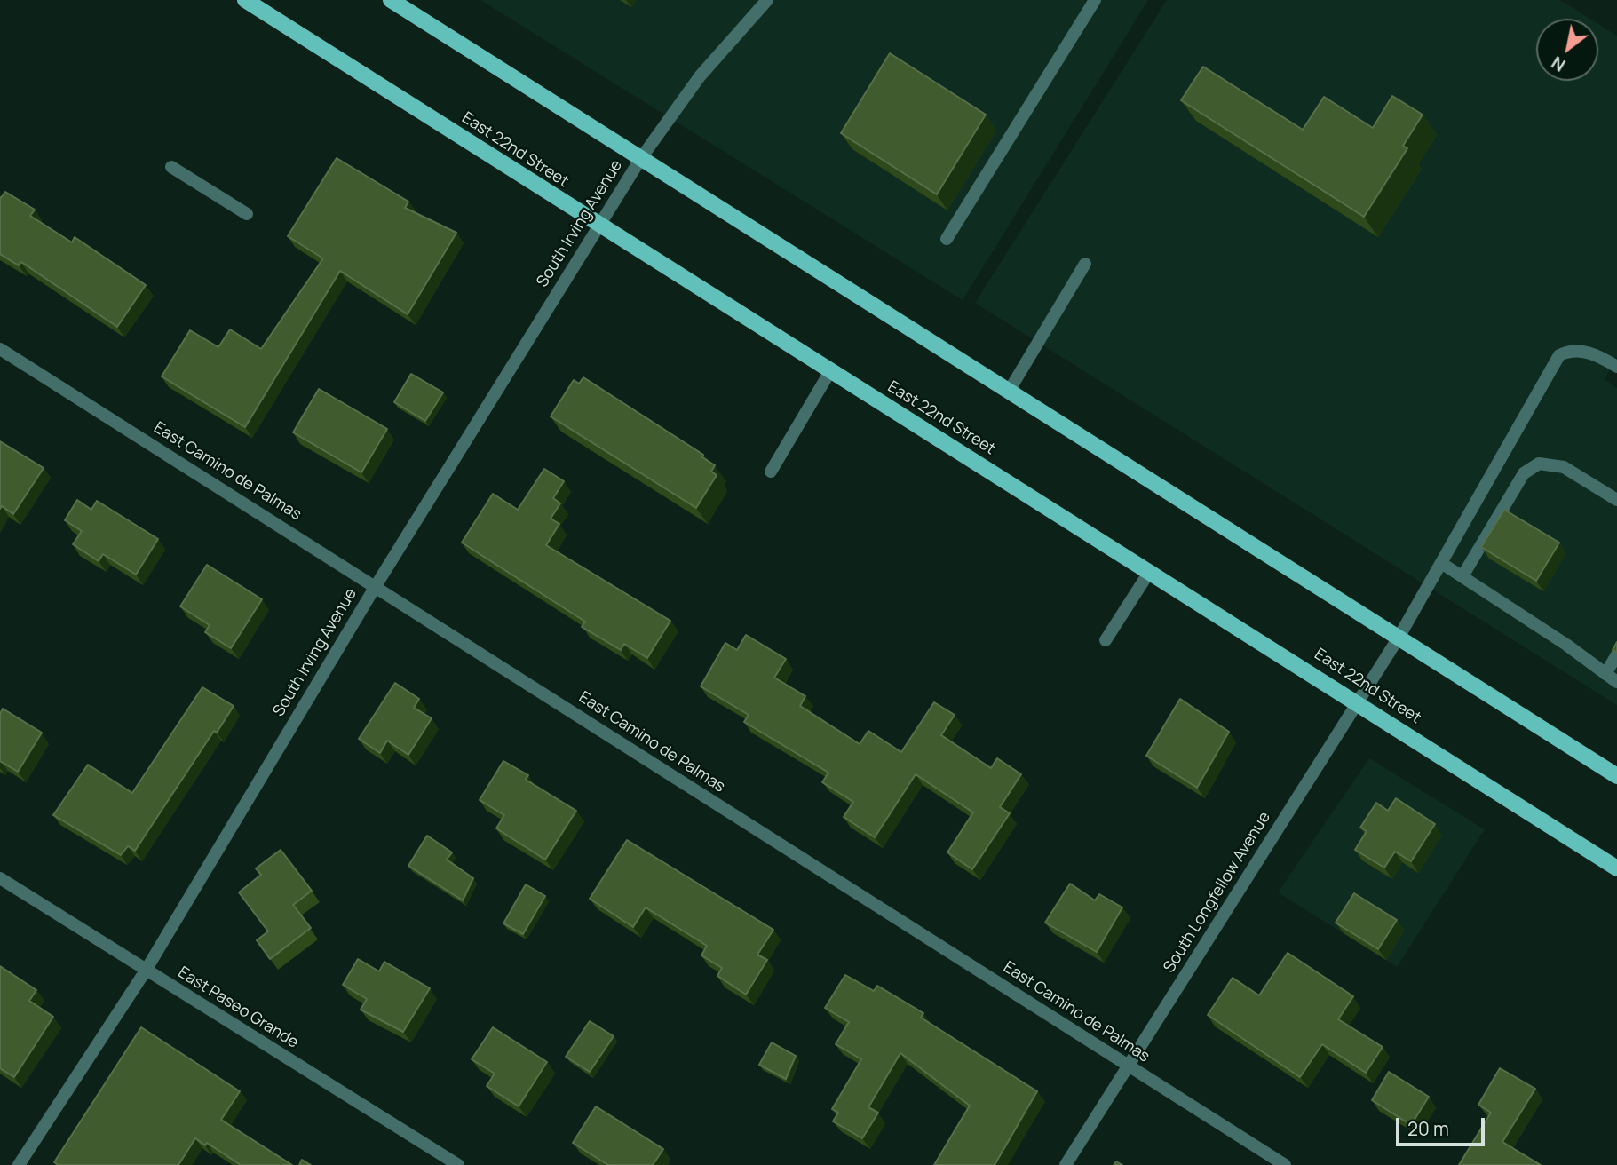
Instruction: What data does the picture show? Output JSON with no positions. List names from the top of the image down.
{
  "streets": {
    "main road": ["East 22nd Street"],
    "street": [
      "South Irving Avenue",
      "East Camino de Palmas",
      "South Longfellow Avenue",
      "East Paseo Grande"
    ]
  },
  "crossings": [
    ["East 22nd Street", "South Irving Avenue"],
    ["East 22nd Street", "South Longfellow Avenue"],
    ["South Irving Avenue", "East Camino de Palmas"],
    ["South Irving Avenue", "East Paseo Grande"],
    ["East Camino de Palmas", "South Longfellow Avenue"]
  ],
  "scale_bar": "20 m",
  "north": "bottom left"
}
